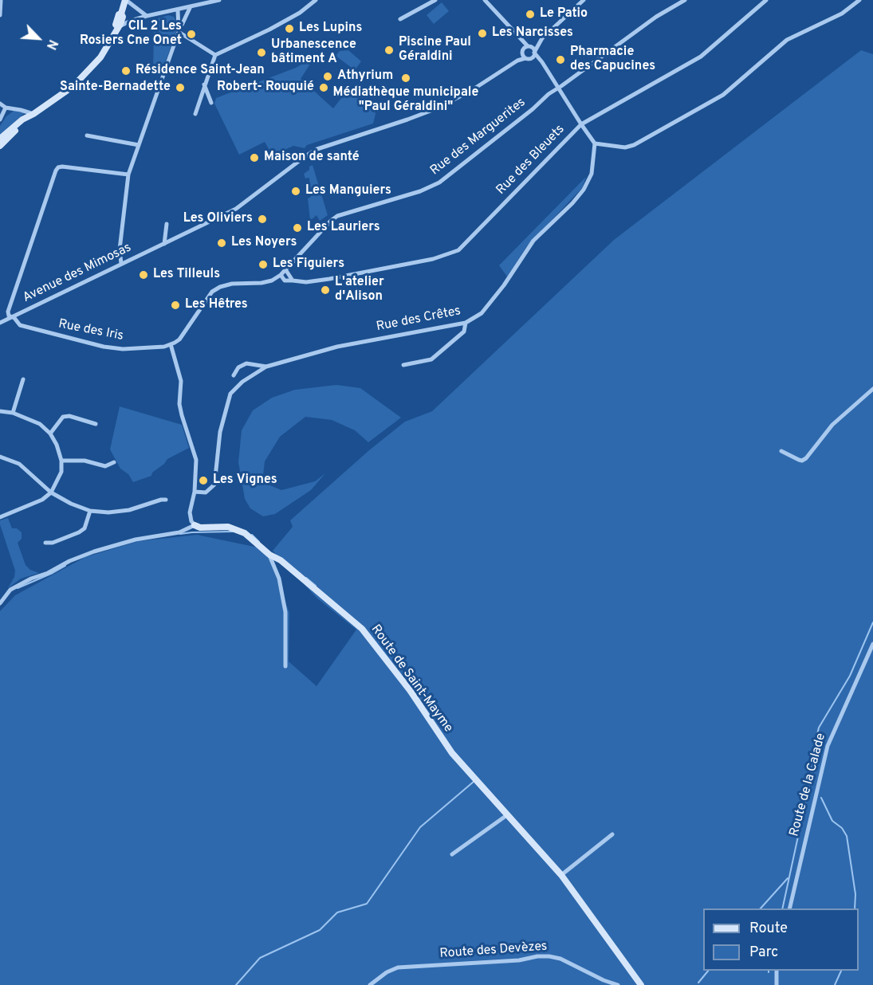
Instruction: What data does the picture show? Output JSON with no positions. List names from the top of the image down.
{
  "streets": {
    "street": [
      "Rue des Marguerites",
      "Rue des Bleuets",
      "Avenue des Mimosas",
      "Rue des Crêtes",
      "Rue des Iris",
      "Route de Saint-Mayme",
      "Route de la Calade",
      "Route des Devèzes"
    ]
  },
  "crossings": [
    ["Rue des Marguerites", "Rue des Bleuets"],
    ["Avenue des Mimosas", "Rue des Iris"]
  ],
  "places": [
    "Le Patio",
    "Les Lupins",
    "Les Narcisses",
    "CIL 2 Les Rosiers Cne Onet",
    "Piscine Paul Géraldini",
    "Urbanescence bâtiment A",
    "Pharmacie des Capucines",
    "Résidence Saint-Jean",
    "Athyrium",
    "Médiathèque municipale \"Paul Géraldini\"",
    "Sainte-Bernadette",
    "Robert- Rouquié",
    "Maison de santé",
    "Les Manguiers",
    "Les Oliviers",
    "Les Lauriers",
    "Les Noyers",
    "Les Figuiers",
    "Les Tilleuls",
    "L'atelier d'Alison",
    "Les Hêtres",
    "Les Vignes"
  ],
  "legend": ["Route", "Parc"],
  "north": "bottom right"
}
